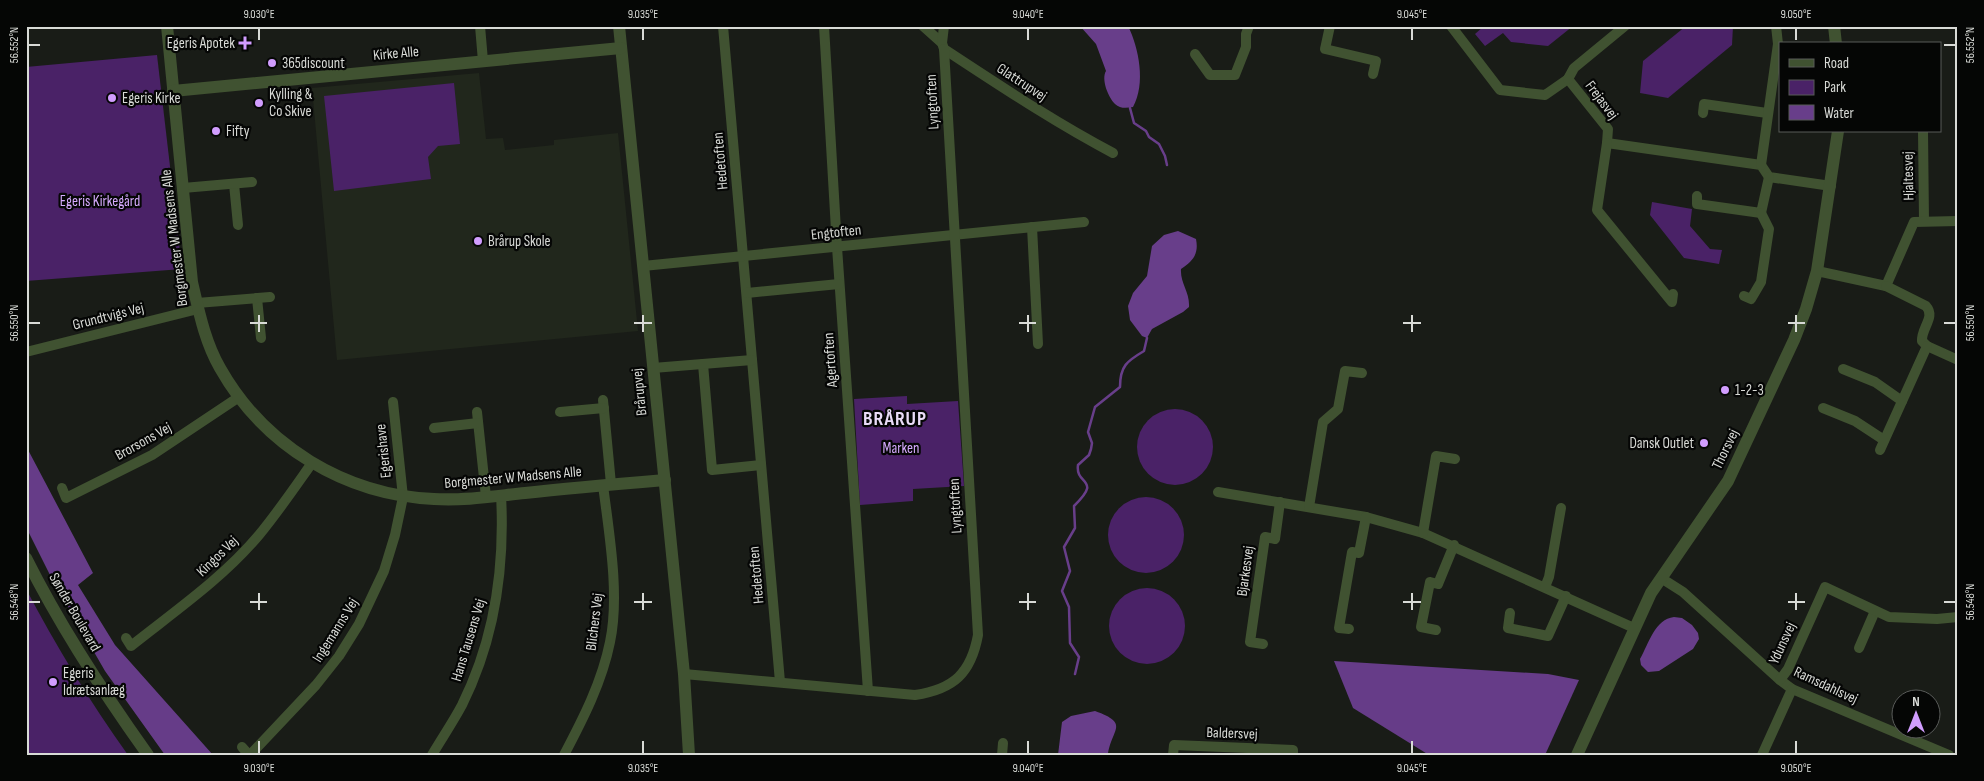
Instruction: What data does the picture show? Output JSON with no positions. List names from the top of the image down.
{
  "streets": {
    "street": [
      "Kirke Alle",
      "Glattrupvej",
      "Frejasvej",
      "Lyngtoften",
      "Hedetoften",
      "Hjaltesvej",
      "Engtoften",
      "Borgmester W Madsens Alle",
      "Grundtvigs Vej",
      "Agertoften",
      "Brårupvej",
      "Brorsons Vej",
      "Thorsvej",
      "Egerishave",
      "Kingos Vej",
      "Bjarkesvej",
      "Sønder Boulevard",
      "Blichers Vej",
      "Ingemanns Vej",
      "Hans Tausens Vej",
      "Ydunsvej",
      "Ramsdahlsvej",
      "Baldersvej"
    ]
  },
  "crossings": [
    ["Kirke Alle", "Borgmester W Madsens Alle"],
    ["Kirke Alle", "Brårupvej"],
    ["Glattrupvej", "Lyngtoften"],
    ["Lyngtoften", "Hedetoften"],
    ["Lyngtoften", "Engtoften"],
    ["Lyngtoften", "Agertoften"],
    ["Lyngtoften", "Brårupvej"],
    ["Hedetoften", "Engtoften"],
    ["Engtoften", "Agertoften"],
    ["Engtoften", "Brårupvej"],
    ["Borgmester W Madsens Alle", "Grundtvigs Vej"],
    ["Borgmester W Madsens Alle", "Brårupvej"],
    ["Borgmester W Madsens Alle", "Brorsons Vej"],
    ["Borgmester W Madsens Alle", "Egerishave"],
    ["Borgmester W Madsens Alle", "Kingos Vej"],
    ["Borgmester W Madsens Alle", "Blichers Vej"],
    ["Borgmester W Madsens Alle", "Ingemanns Vej"],
    ["Borgmester W Madsens Alle", "Hans Tausens Vej"],
    ["Thorsvej", "Ramsdahlsvej"],
    ["Egerishave", "Ingemanns Vej"],
    ["Ydunsvej", "Ramsdahlsvej"]
  ],
  "districts": ["BRÅRUP"],
  "parks": ["Egeris Kirkegård", "Marken"],
  "places": {
    "health": ["Egeris Apotek"],
    "other": [
      "365discount",
      "Egeris Kirke",
      "Kylling & Co Skive",
      "Fifty",
      "Brårup Skole",
      "1-2-3",
      "Dansk Outlet",
      "Egeris Idrætsanlæg"
    ]
  },
  "legend": ["Road", "Park", "Water"],
  "north": "top",
  "coordinates": [
    "9.030°E",
    "9.035°E",
    "9.040°E",
    "9.045°E",
    "9.050°E",
    "56.552°N",
    "56.550°N",
    "56.548°N"
  ]
}
